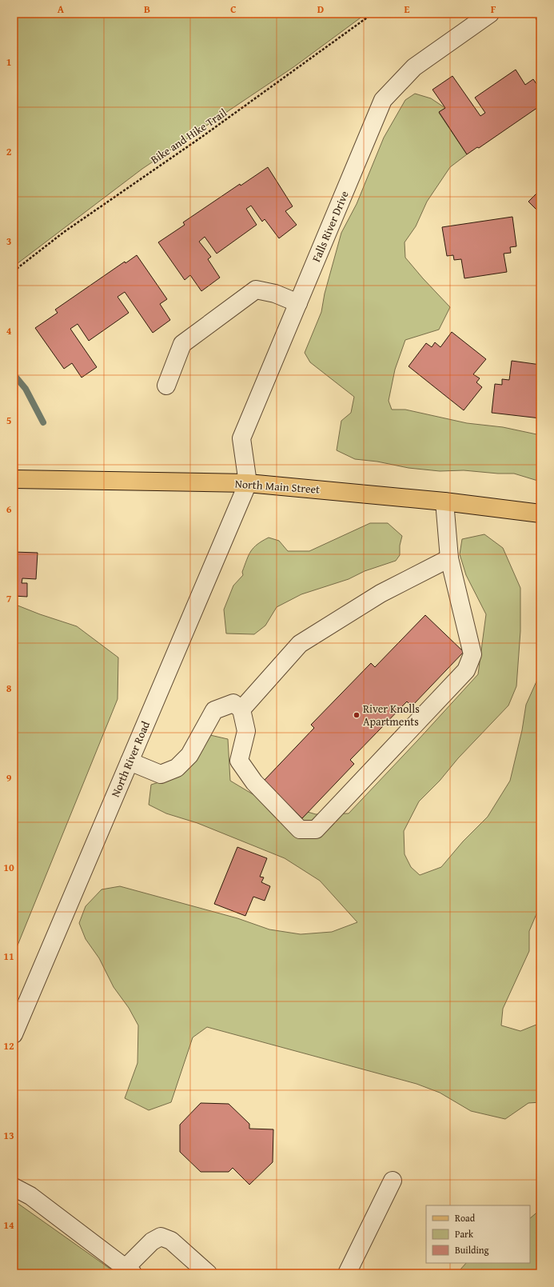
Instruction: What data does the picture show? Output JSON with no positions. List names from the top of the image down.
{
  "streets": {
    "main road": ["North Main Street"],
    "street": ["Falls River Drive", "North River Road"],
    "path": ["Bike and Hike Trail"]
  },
  "crossings": [
    ["Falls River Drive", "North Main Street"],
    ["Falls River Drive", "North River Road"],
    ["North Main Street", "North River Road"]
  ],
  "places": ["River Knolls Apartments"],
  "legend": ["Road", "Park", "Building"],
  "grid": {
    "columns": [
      "A",
      "B",
      "C",
      "D",
      "E",
      "F"
    ],
    "rows": [
      "1",
      "2",
      "3",
      "4",
      "5",
      "6",
      "7",
      "8",
      "9",
      "10",
      "11",
      "12",
      "13",
      "14"
    ]
  }
}
